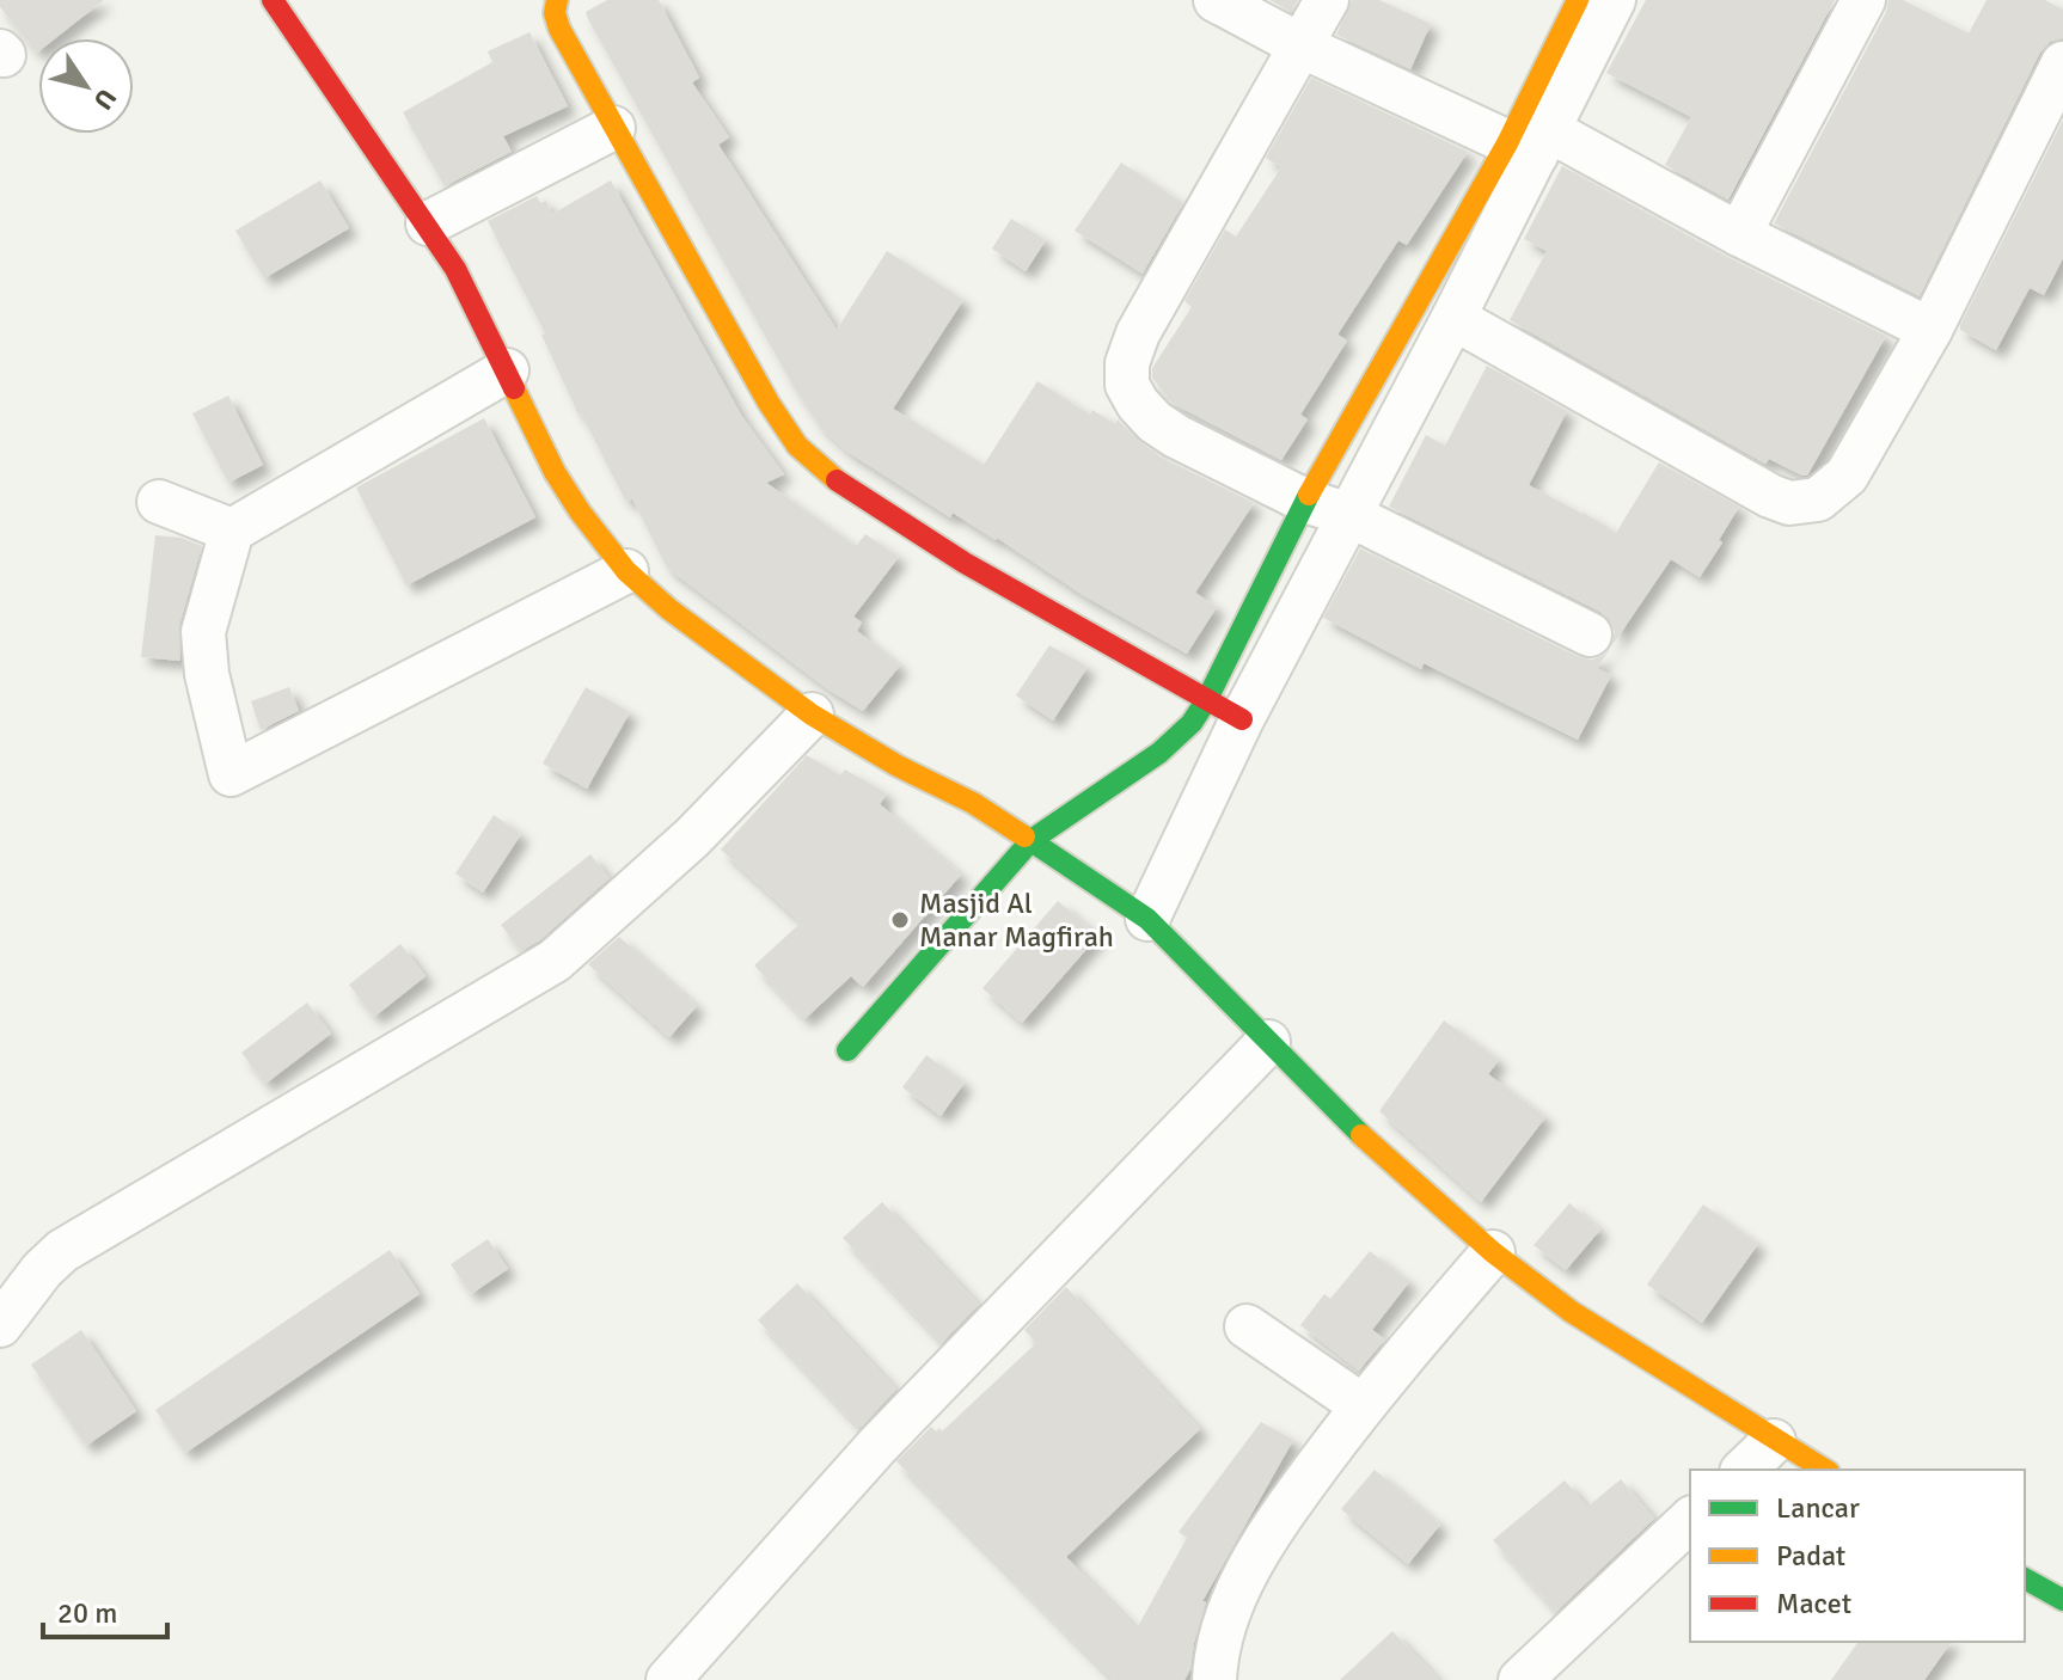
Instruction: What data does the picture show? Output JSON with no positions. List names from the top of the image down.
{
  "places": ["Masjid Al Manar Magfirah"],
  "legend": ["Lancar", "Padat", "Macet"],
  "scale_bar": "20 m",
  "north": "bottom right"
}
